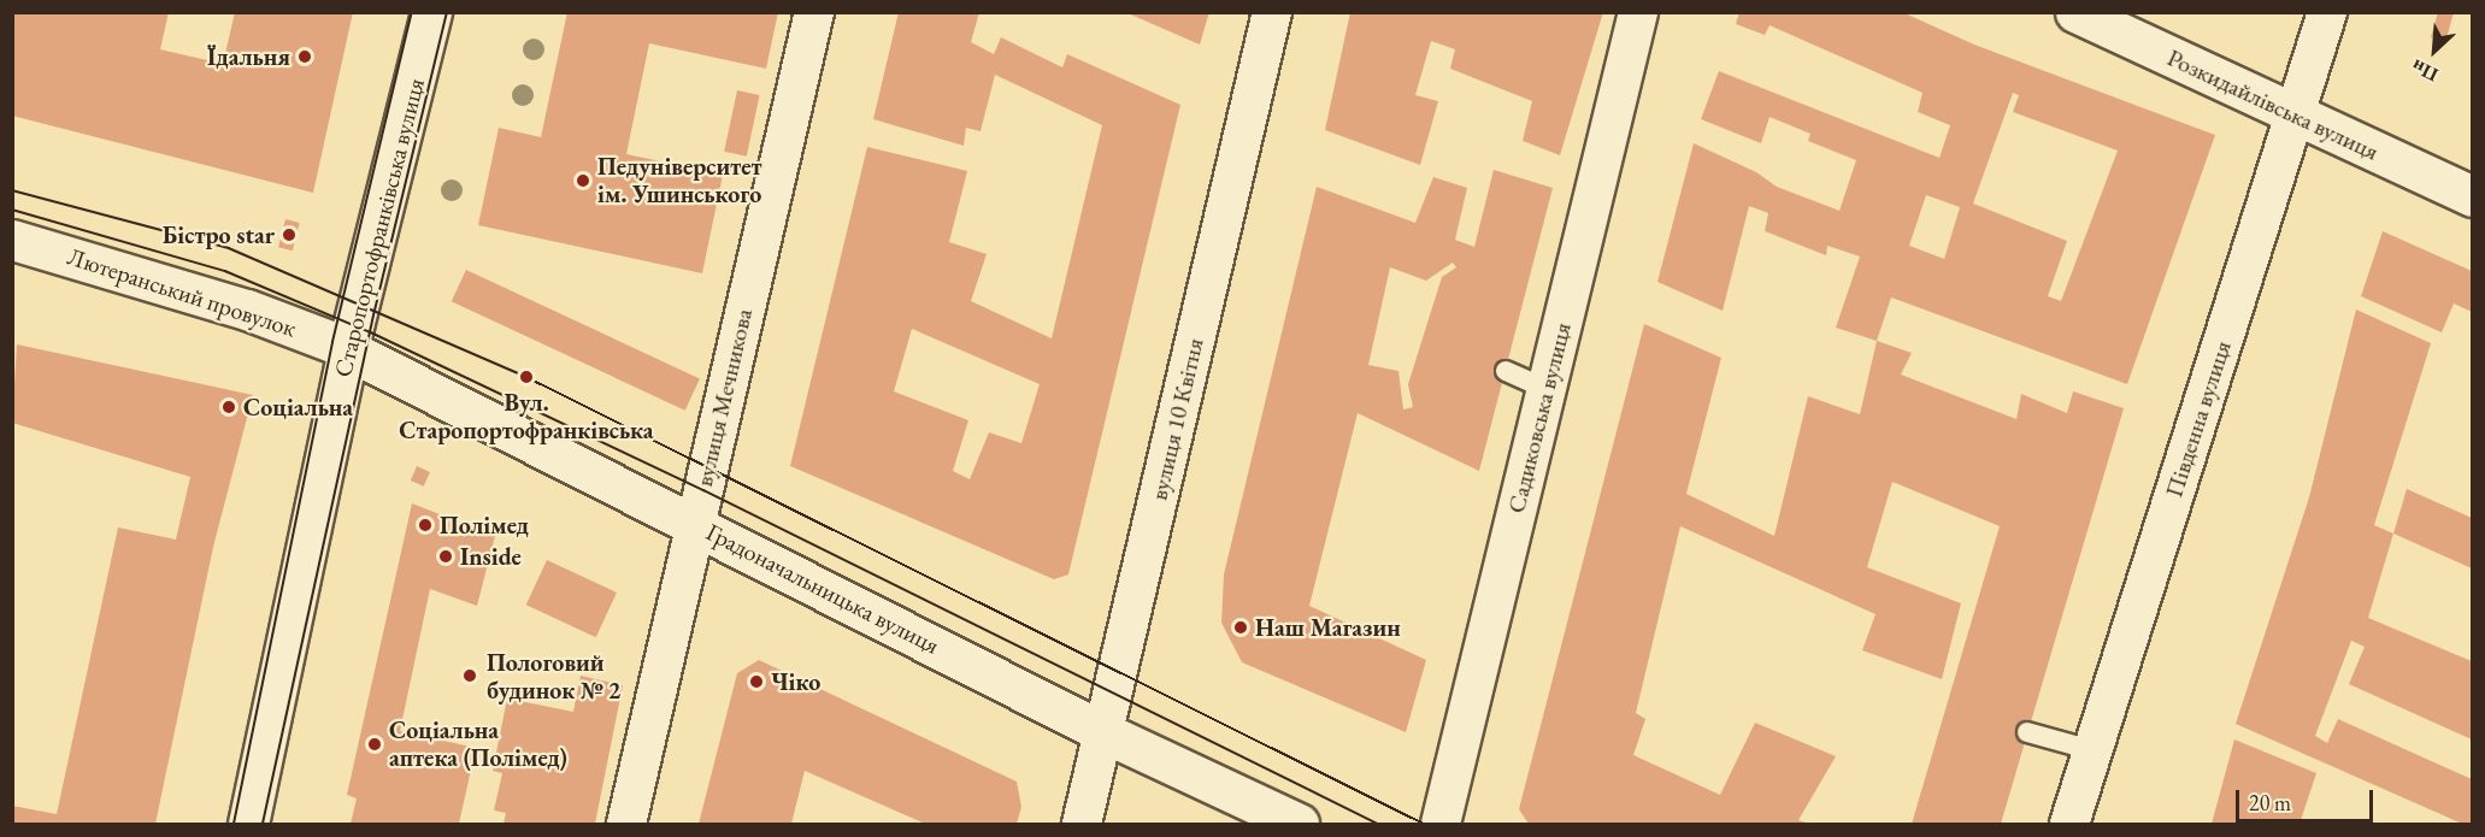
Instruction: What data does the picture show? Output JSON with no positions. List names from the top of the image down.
{
  "streets": {
    "street": [
      "Розкидайлівська вулиця",
      "Старопортофранківська вулиця",
      "Лютеранський провулок",
      "вулиця Мечникова",
      "Садиковська вулиця",
      "вулиця 10 Квітня",
      "Південна вулиця",
      "Градоначальницька вулиця"
    ]
  },
  "crossings": [
    ["Розкидайлівська вулиця", "Південна вулиця"],
    ["Старопортофранківська вулиця", "Лютеранський провулок"],
    ["Старопортофранківська вулиця", "Градоначальницька вулиця"],
    ["Лютеранський провулок", "Градоначальницька вулиця"],
    ["вулиця Мечникова", "Градоначальницька вулиця"],
    ["вулиця 10 Квітня", "Градоначальницька вулиця"]
  ],
  "places": [
    "Їдальня",
    "Педуніверситет ім. Ушинського",
    "Бістро star",
    "Вул. Старопортофранківська",
    "Соціальна",
    "Полімед",
    "Inside",
    "Наш Магазин",
    "Пологовий будинок № 2",
    "Чіко",
    "Соціальна аптека (Полімед)"
  ],
  "scale_bar": "20 m",
  "north": "bottom left"
}
